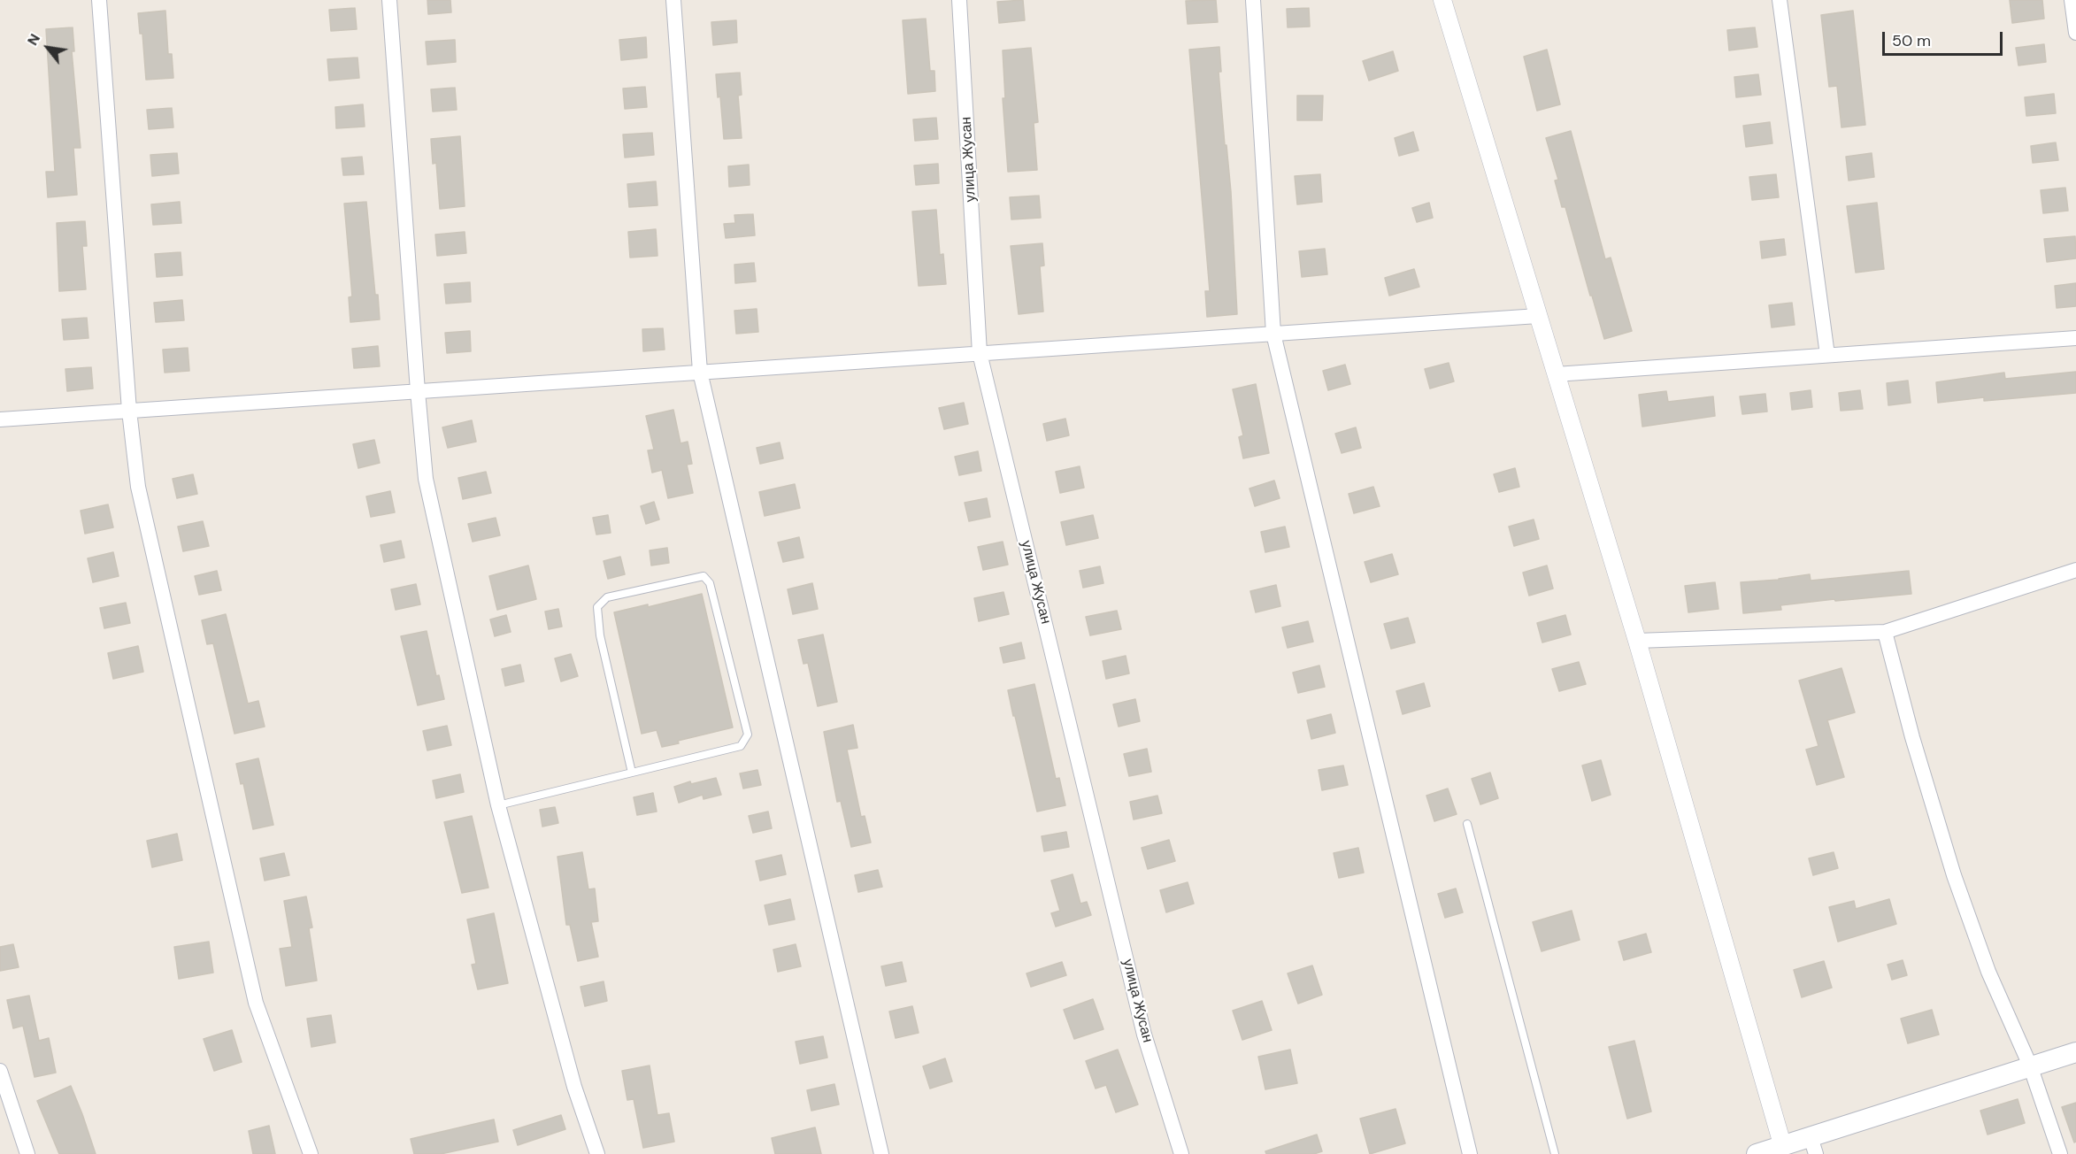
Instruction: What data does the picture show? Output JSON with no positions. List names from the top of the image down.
{
  "streets": {
    "street": ["улица Жусан"]
  },
  "scale_bar": "50 m",
  "north": "top left"
}
